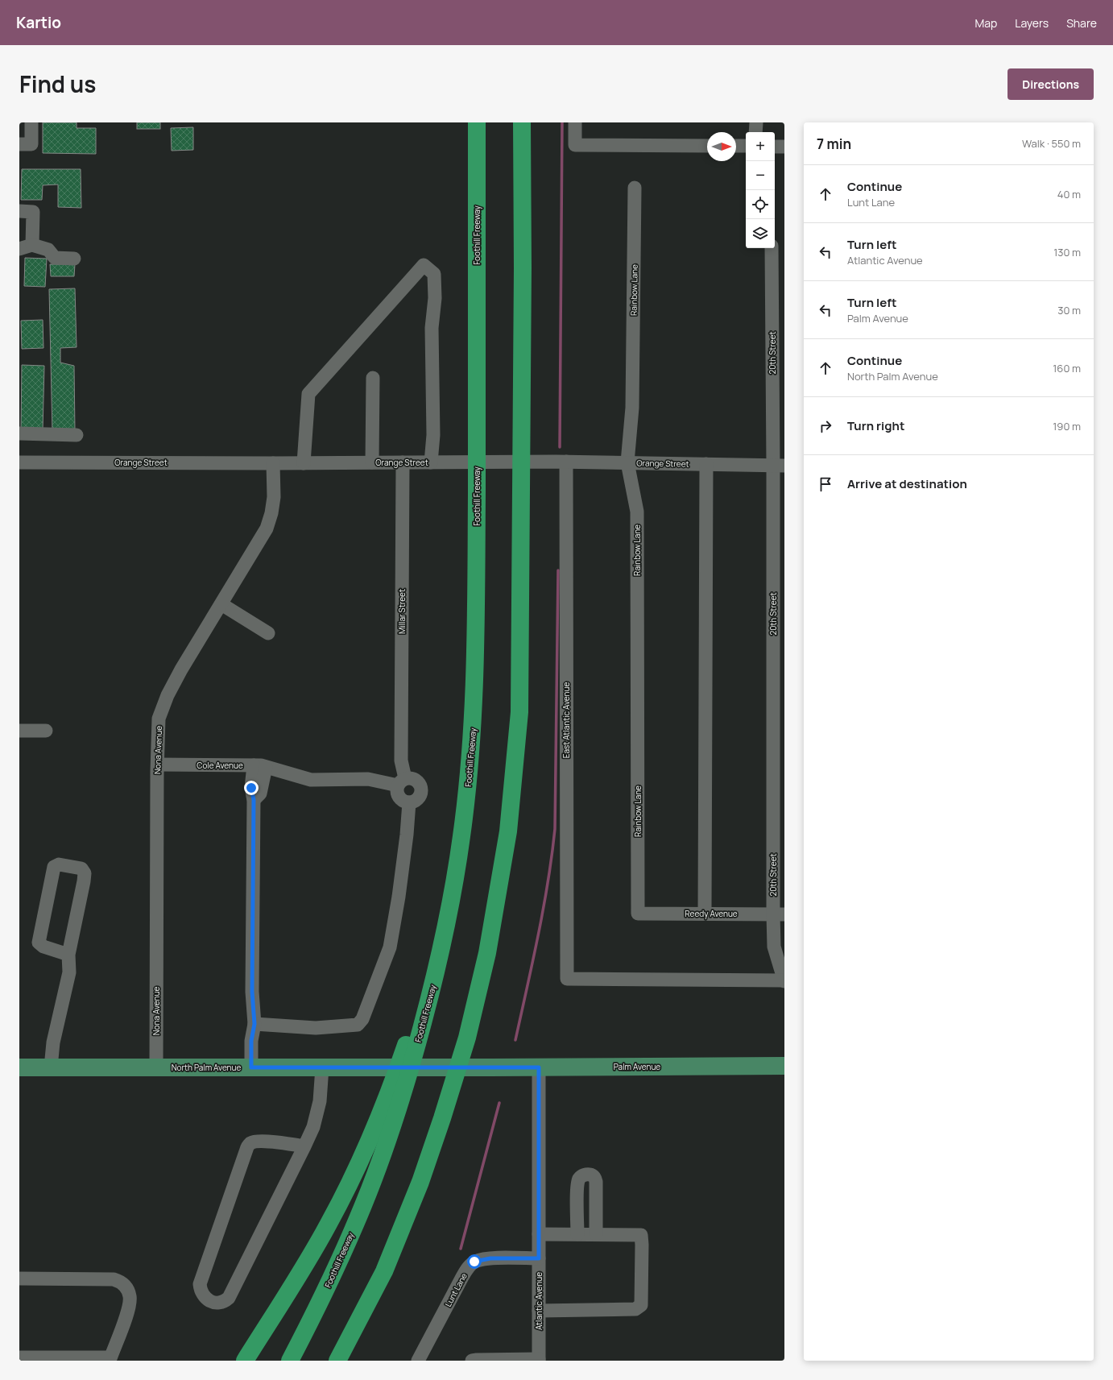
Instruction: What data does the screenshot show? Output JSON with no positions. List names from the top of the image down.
{
  "streets": {
    "highway": ["Foothill Freeway"],
    "main road": ["Palm Avenue", "North Palm Avenue"],
    "street": [
      "Rainbow Lane",
      "20th Street",
      "Orange Street",
      "Millar Street",
      "East Atlantic Avenue",
      "Nona Avenue",
      "Cole Avenue",
      "Reedy Avenue",
      "Lunt Lane",
      "Atlantic Avenue"
    ]
  },
  "crossings": [
    ["Rainbow Lane", "Orange Street"],
    ["Rainbow Lane", "Reedy Avenue"],
    ["20th Street", "Orange Street"],
    ["20th Street", "East Atlantic Avenue"],
    ["20th Street", "Reedy Avenue"],
    ["Orange Street", "Millar Street"],
    ["Orange Street", "East Atlantic Avenue"],
    ["Orange Street", "Nona Avenue"],
    ["Millar Street", "Cole Avenue"],
    ["Nona Avenue", "Cole Avenue"],
    ["Nona Avenue", "North Palm Avenue"],
    ["Palm Avenue", "North Palm Avenue"],
    ["Palm Avenue", "Atlantic Avenue"],
    ["Lunt Lane", "Atlantic Avenue"]
  ],
  "north": "right",
  "page": {
    "header": "Kartio",
    "nav": ["Map", "Layers", "Share"],
    "title": "Find us",
    "buttons": "Directions",
    "heading": ["7 min", "Walk · 550 m"],
    "map_buttons": ["+", "−"],
    "list": [
      ["Continue", "Lunt Lane", "40 m"],
      ["Turn left", "Atlantic Avenue", "130 m"],
      ["Turn left", "Palm Avenue", "30 m"],
      ["Continue", "North Palm Avenue", "160 m"],
      ["Turn right", "190 m"],
      "Arrive at destination"
    ]
  }
}
